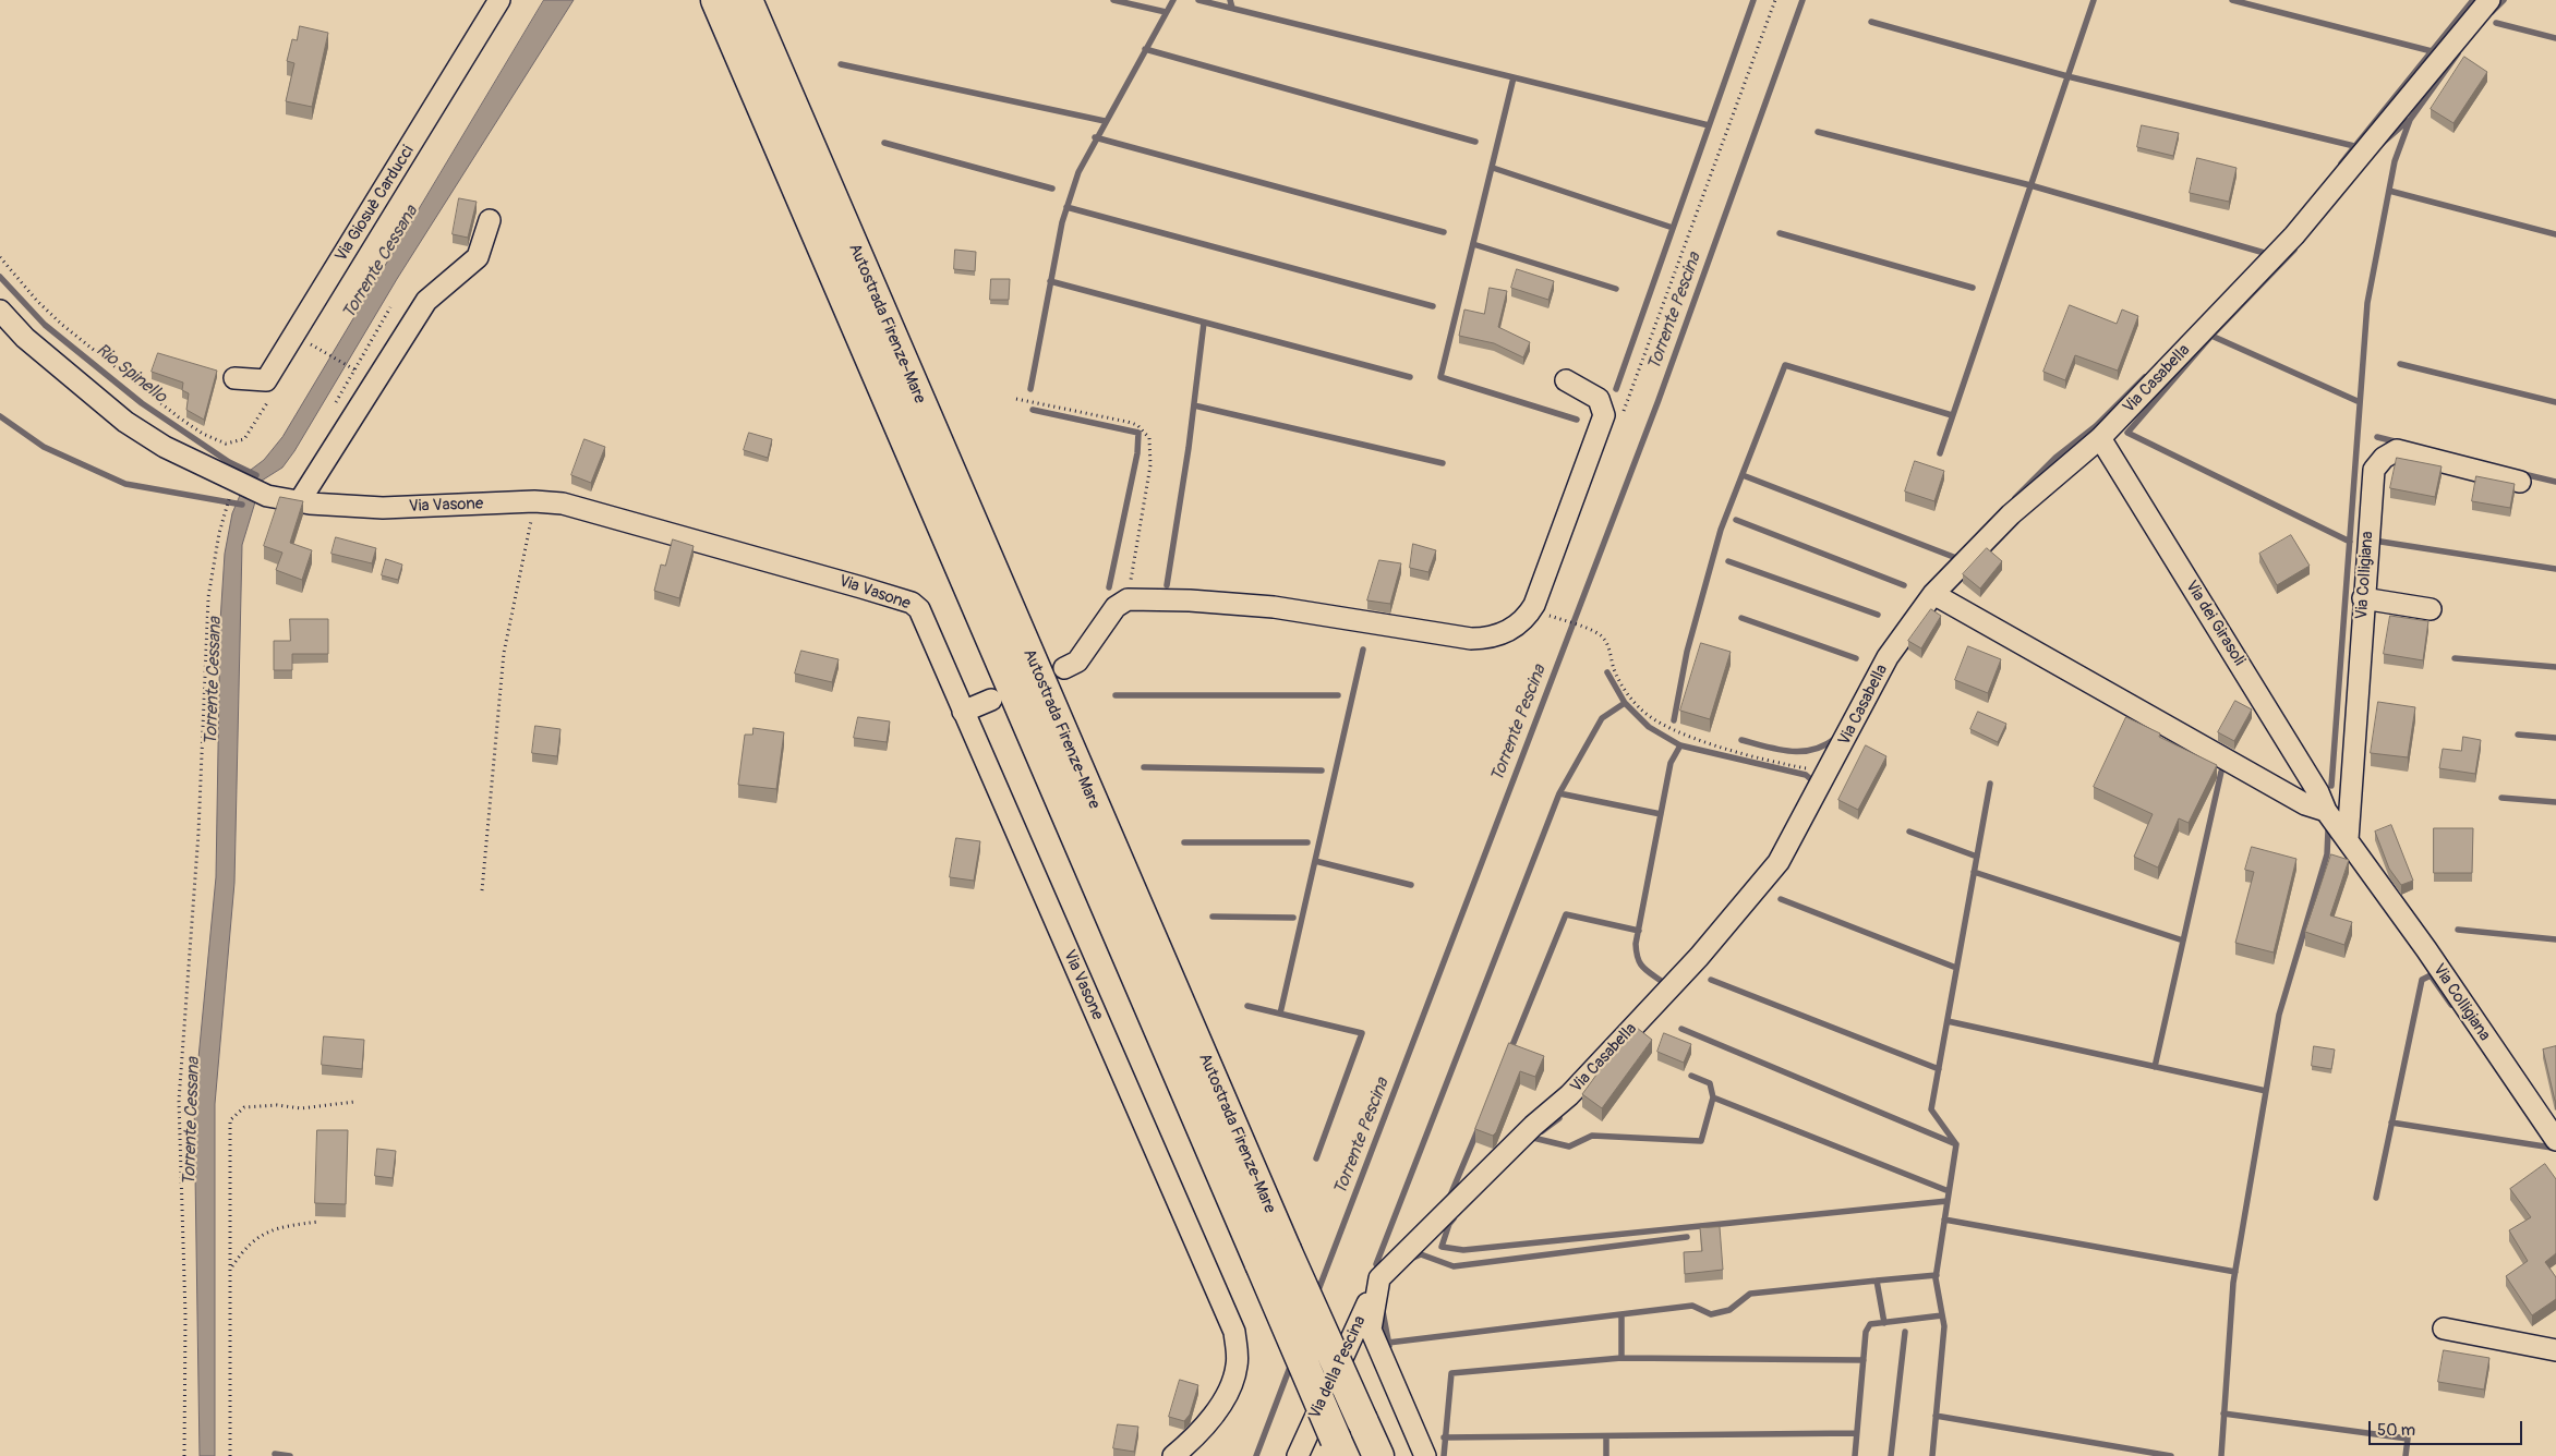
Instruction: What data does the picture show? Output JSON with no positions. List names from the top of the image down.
{
  "streets": {
    "highway": ["Autostrada Firenze-Mare"],
    "street": [
      "Via Giosuè Carducci",
      "Via Casabella",
      "Via Vasone",
      "Via Colligiana",
      "Via dei Girasoli",
      "Via della Pescina"
    ]
  },
  "crossings": [
    ["Via Casabella", "Via dei Girasoli"],
    ["Via Casabella", "Via della Pescina"],
    ["Via Colligiana", "Via dei Girasoli"]
  ],
  "water": ["Torrente Cessana", "Torrente Pescina", "Rio Spinello"],
  "scale_bar": "50 m"
}
